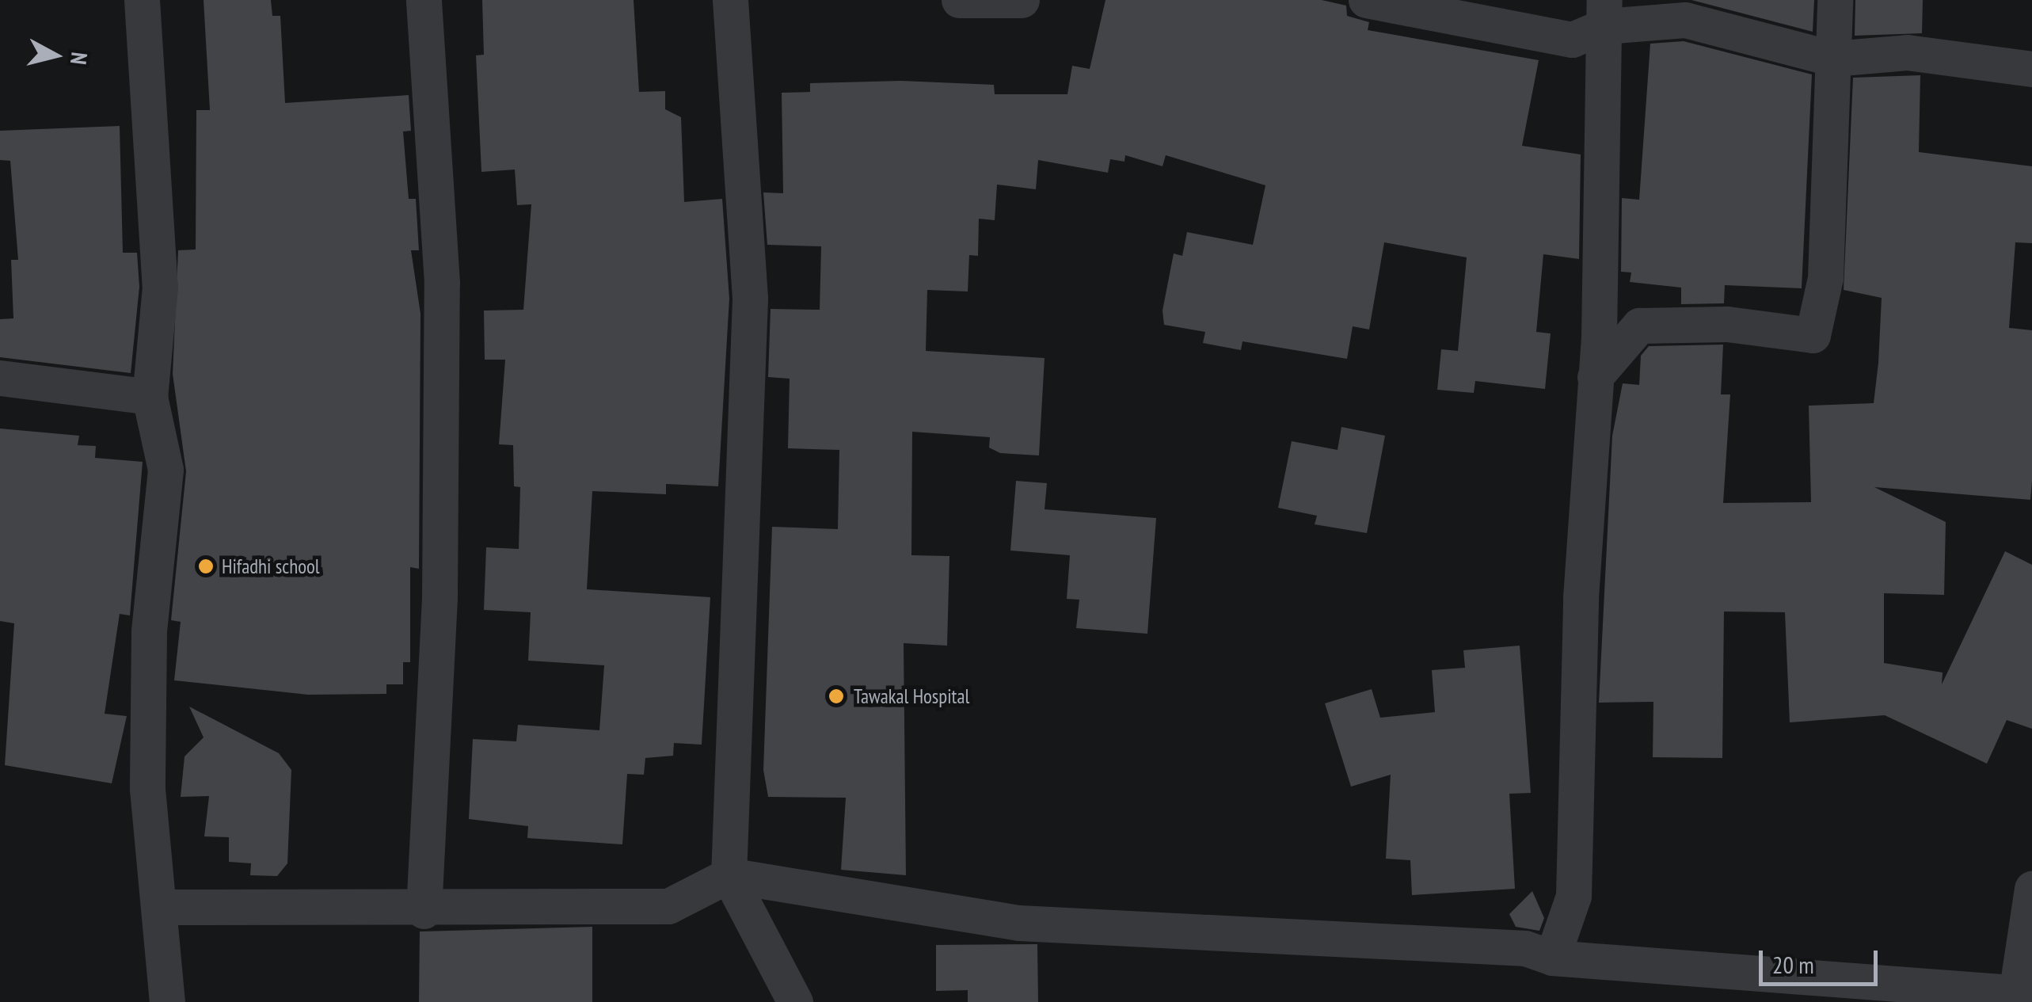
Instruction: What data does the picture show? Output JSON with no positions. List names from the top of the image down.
{
  "places": ["Hifadhi school", "Tawakal Hospital"],
  "scale_bar": "20 m",
  "north": "right"
}
